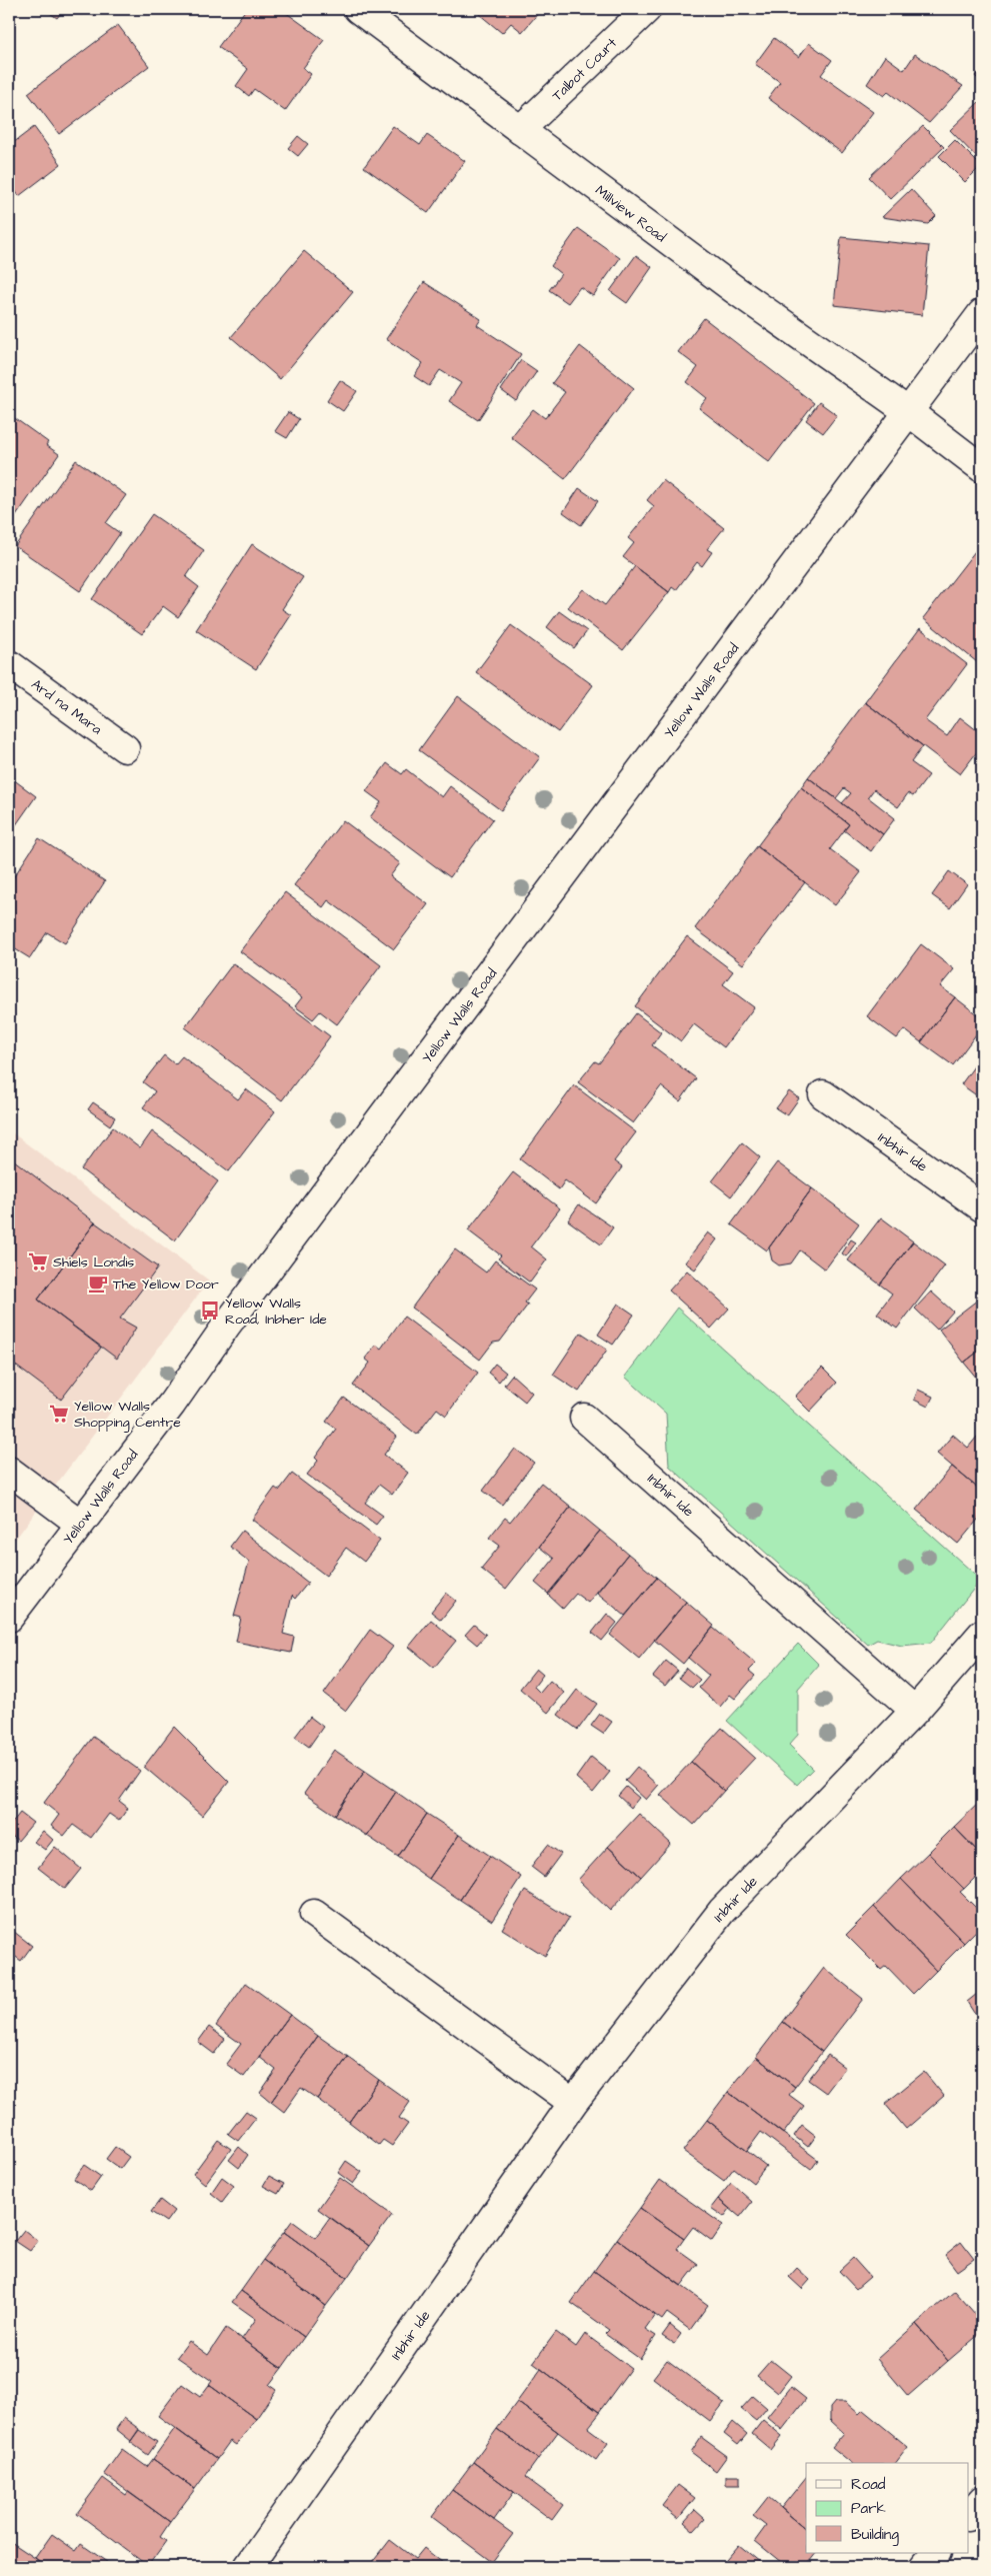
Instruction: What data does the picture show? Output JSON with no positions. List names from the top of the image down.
{
  "streets": {
    "street": [
      "Talbot Court",
      "Millview Road",
      "Yellow Walls Road",
      "Ard na Mara",
      "Inbhir Ide"
    ]
  },
  "crossings": [
    ["Talbot Court", "Millview Road"],
    ["Millview Road", "Yellow Walls Road"]
  ],
  "places": {
    "supermarket": ["Shiels Londis", "Yellow Walls Shopping Centre"],
    "cafe": ["The Yellow Door"],
    "bus stop": ["Yellow Walls Road, Inbher Ide"]
  },
  "legend": ["Road", "Park", "Building"]
}
